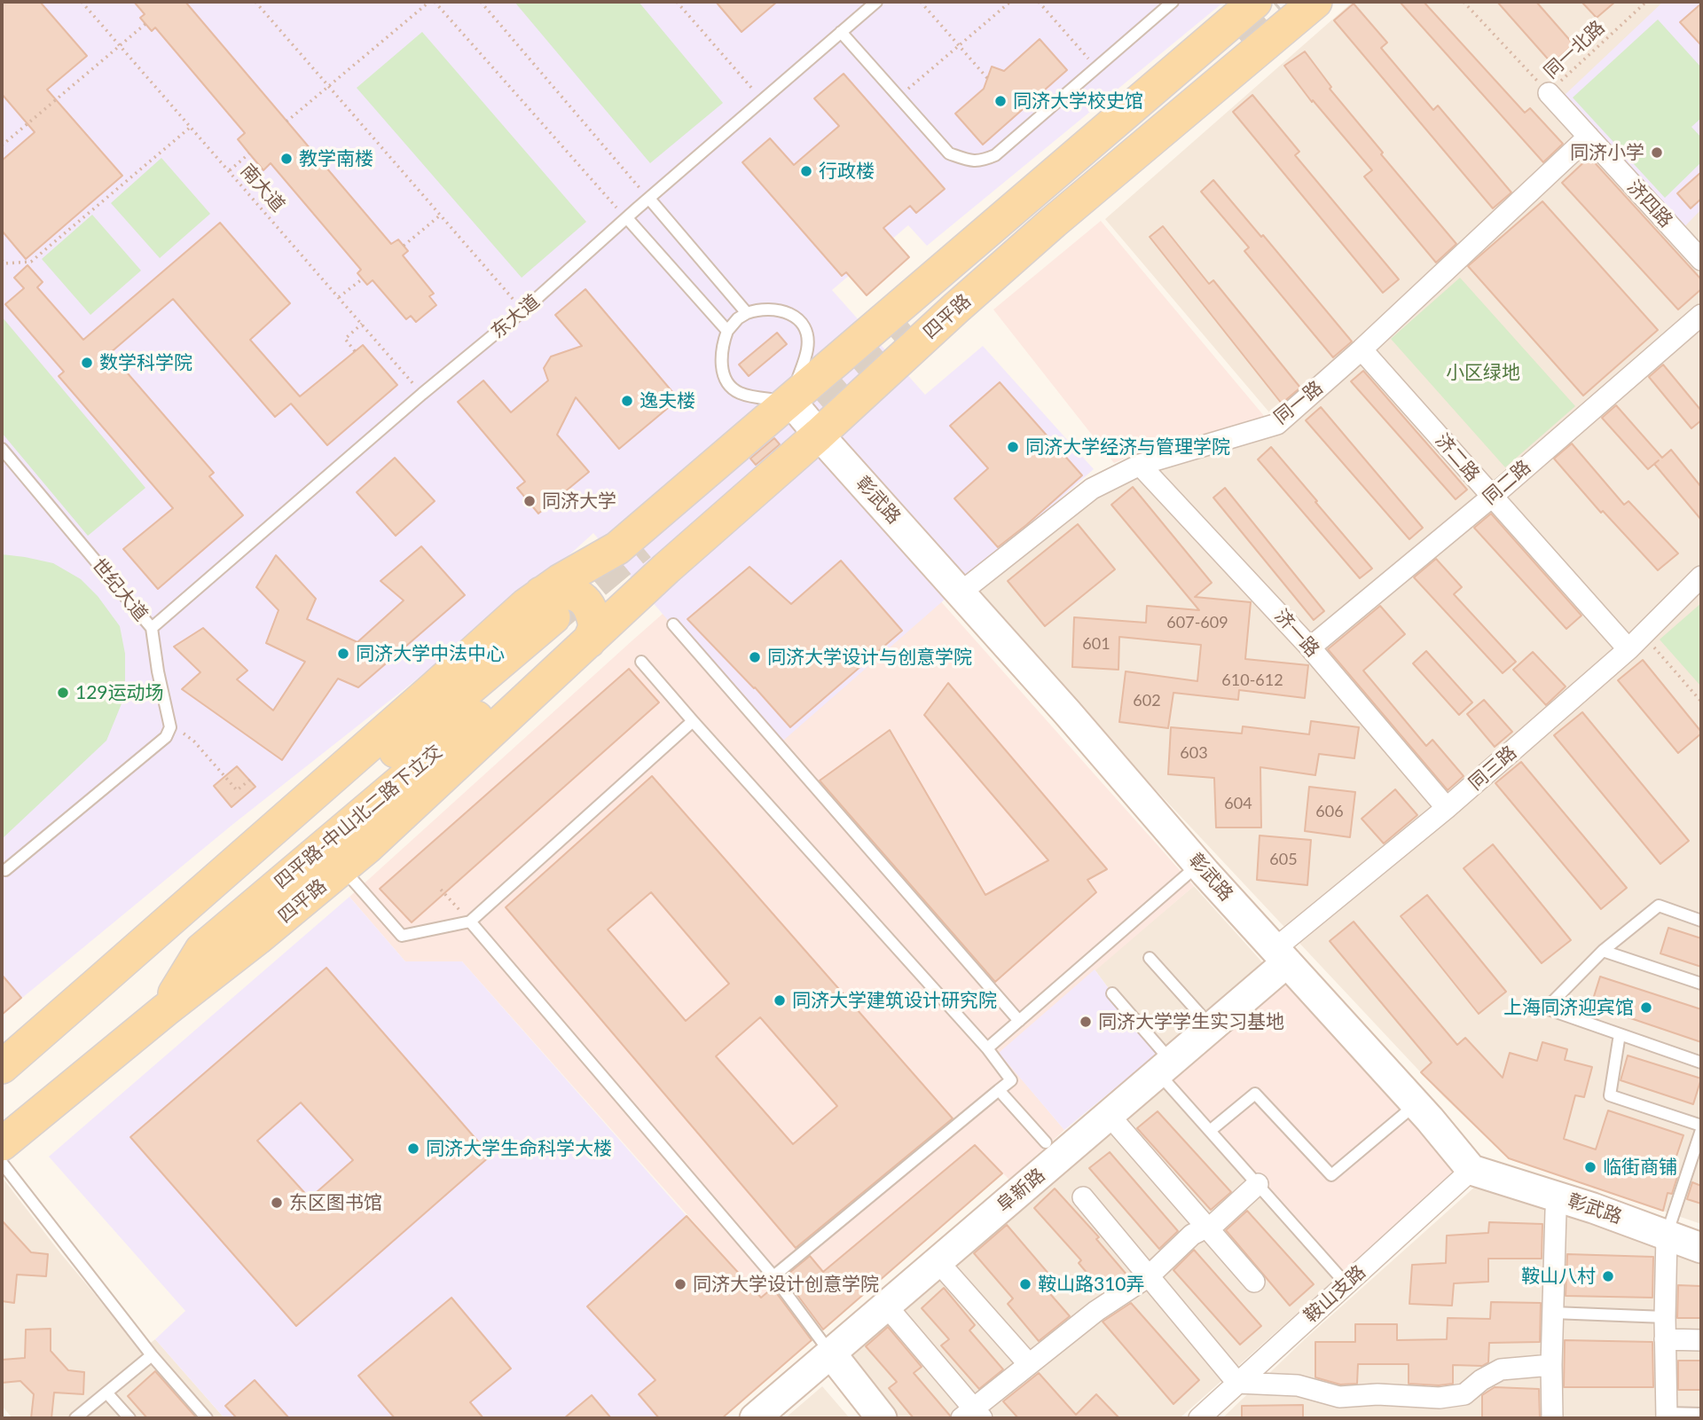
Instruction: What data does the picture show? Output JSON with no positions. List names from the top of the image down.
{
  "streets": {
    "main road": ["四平路", "四平路-中山北二路下立交"],
    "street": [
      "济四路",
      "同一路",
      "济二路",
      "同二路",
      "彰武路",
      "济一路",
      "同三路",
      "阜新路",
      "鞍山支路"
    ],
    "lane": ["东大道", "世纪大道"],
    "path": ["同一北路", "南大道"]
  },
  "crossings": [
    ["同一北路", "济四路"],
    ["南大道", "东大道"],
    ["济四路", "同一路"],
    ["东大道", "世纪大道"],
    ["四平路", "彰武路"],
    ["四平路", "四平路-中山北二路下立交"],
    ["同一路", "济二路"],
    ["同一路", "彰武路"],
    ["同一路", "济一路"],
    ["济二路", "同二路"],
    ["济二路", "同三路"],
    ["同二路", "济一路"],
    ["彰武路", "同三路"],
    ["彰武路", "阜新路"],
    ["彰武路", "鞍山支路"],
    ["济一路", "同三路"],
    ["同三路", "阜新路"]
  ],
  "parks": ["小区绿地"],
  "places": [
    "同济大学校史馆",
    "同济小学",
    "教学南楼",
    "行政楼",
    "数学科学院",
    "逸夫楼",
    "同济大学经济与管理学院",
    "同济大学",
    "同济大学中法中心",
    "同济大学设计与创意学院",
    "129运动场",
    "同济大学建筑设计研究院",
    "上海同济迎宾馆",
    "同济大学学生实习基地",
    "同济大学生命科学大楼",
    "临街商铺",
    "东区图书馆",
    "鞍山八村",
    "同济大学设计创意学院",
    "鞍山路310弄"
  ],
  "house_numbers": [
    "607-609",
    "601",
    "610-612",
    "602",
    "603",
    "604",
    "606",
    "605"
  ]
}
